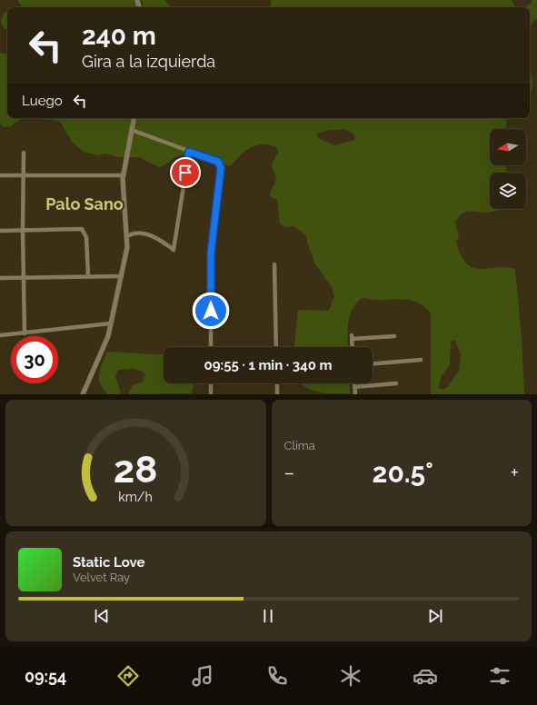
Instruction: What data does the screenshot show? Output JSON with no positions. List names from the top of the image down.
{
  "districts": ["Palo Sano"],
  "north": "left",
  "page": {
    "turn": ["240 m", "Gira a la izquierda"],
    "then": "Luego",
    "limit": "30",
    "trip": "09:55 · 1 min · 340 m",
    "tile": "Clima",
    "heat": ["−", "20.5°", "+"],
    "song": ["Static Love", "Velvet Ray"],
    "tabs": "09:54",
    "gauge": ["28", "km/h"]
  }
}
